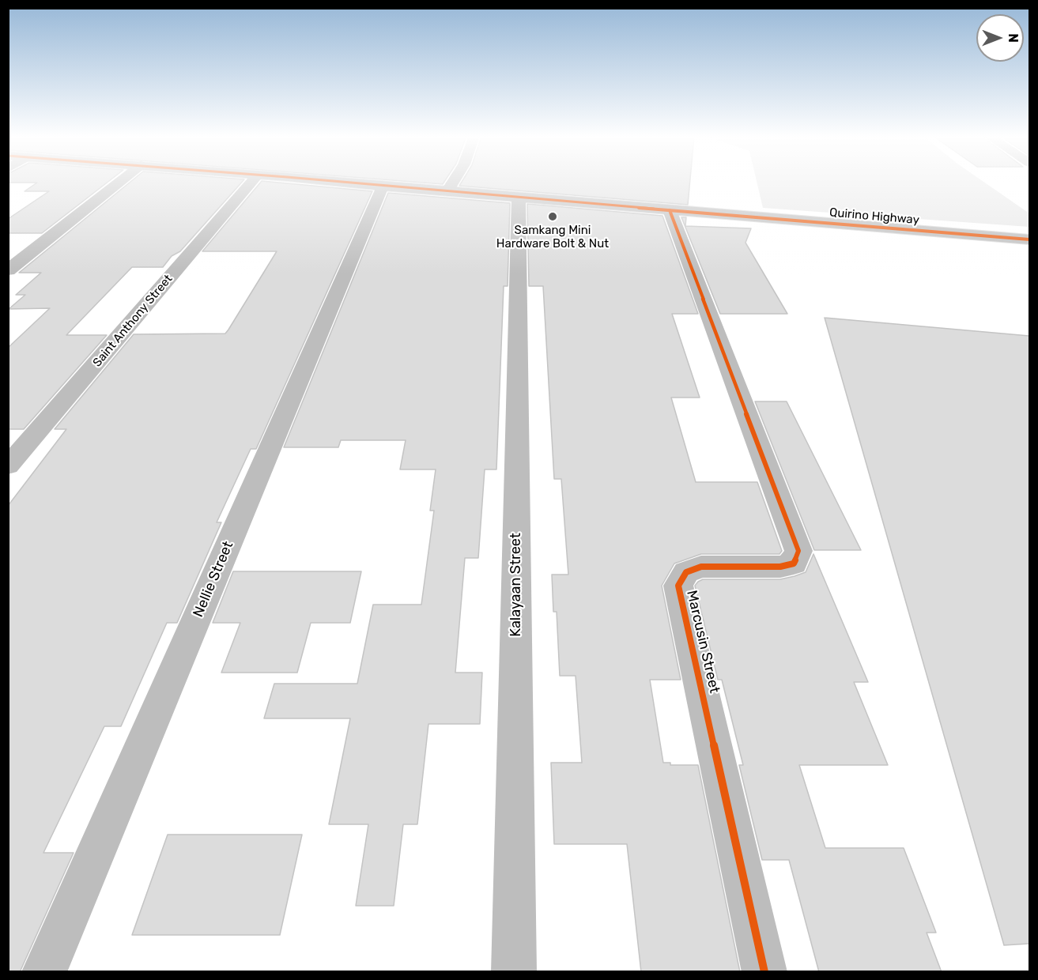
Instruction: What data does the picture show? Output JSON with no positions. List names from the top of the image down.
{
  "streets": {
    "street": [
      "Quirino Highway",
      "Saint Anthony Street",
      "Nellie Street",
      "Kalayaan Street",
      "Marcusin Street"
    ]
  },
  "crossings": [
    ["Quirino Highway", "Nellie Street"],
    ["Quirino Highway", "Kalayaan Street"],
    ["Quirino Highway", "Marcusin Street"]
  ],
  "places": ["Samkang Mini Hardware Bolt & Nut"],
  "north": "right"
}
